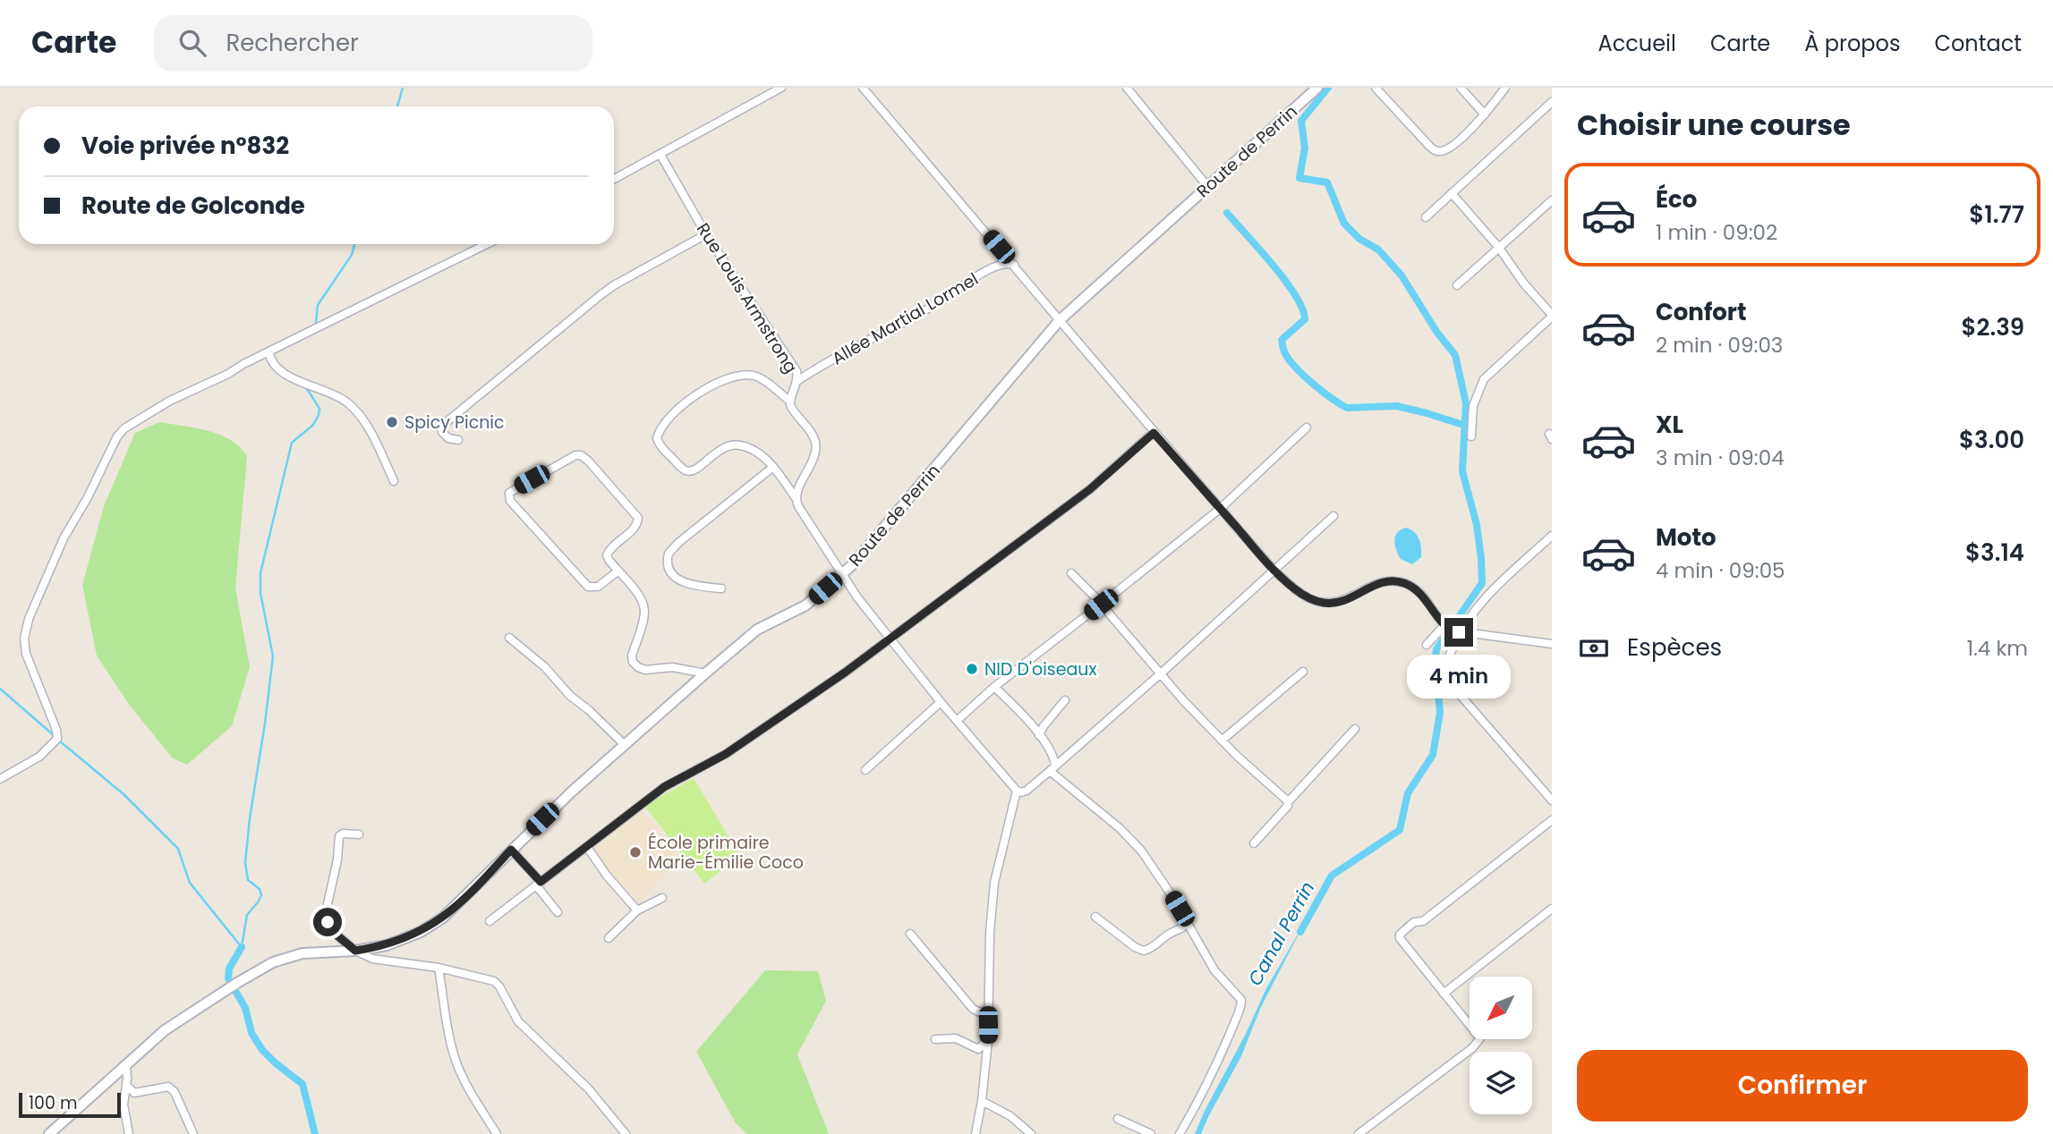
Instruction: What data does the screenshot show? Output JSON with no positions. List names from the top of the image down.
{
  "streets": {
    "main road": ["Route de Perrin"],
    "street": ["Rue Louis Armstrong", "Allée Martial Lormel"]
  },
  "crossings": [
    ["Rue Louis Armstrong", "Allée Martial Lormel"]
  ],
  "water": ["Canal Perrin"],
  "places": ["Spicy Picnic", "NID D'oiseaux", "École primaire Marie-Émilie Coco"],
  "scale_bar": "100 m",
  "north": "bottom left",
  "page": {
    "header": "Carte",
    "search": "Rechercher",
    "nav": [
      "Accueil",
      "Carte",
      "À propos",
      "Contact"
    ],
    "heading": "Choisir une course",
    "banner": ["Voie privée n°832", "Route de Golconde"],
    "list": [
      {
        "name": "Éco",
        "note": "1 min · 09:02",
        "value": "$1.77"
      },
      {
        "name": "Confort",
        "note": "2 min · 09:03",
        "value": "$2.39"
      },
      {
        "name": "XL",
        "note": "3 min · 09:04",
        "value": "$3.00"
      },
      {
        "name": "Moto",
        "note": "4 min · 09:05",
        "value": "$3.14"
      }
    ],
    "pay": ["Espèces", "1.4 km"],
    "bubble": "4 min",
    "buttons": "Confirmer",
    "scale": "100 m"
  }
}
